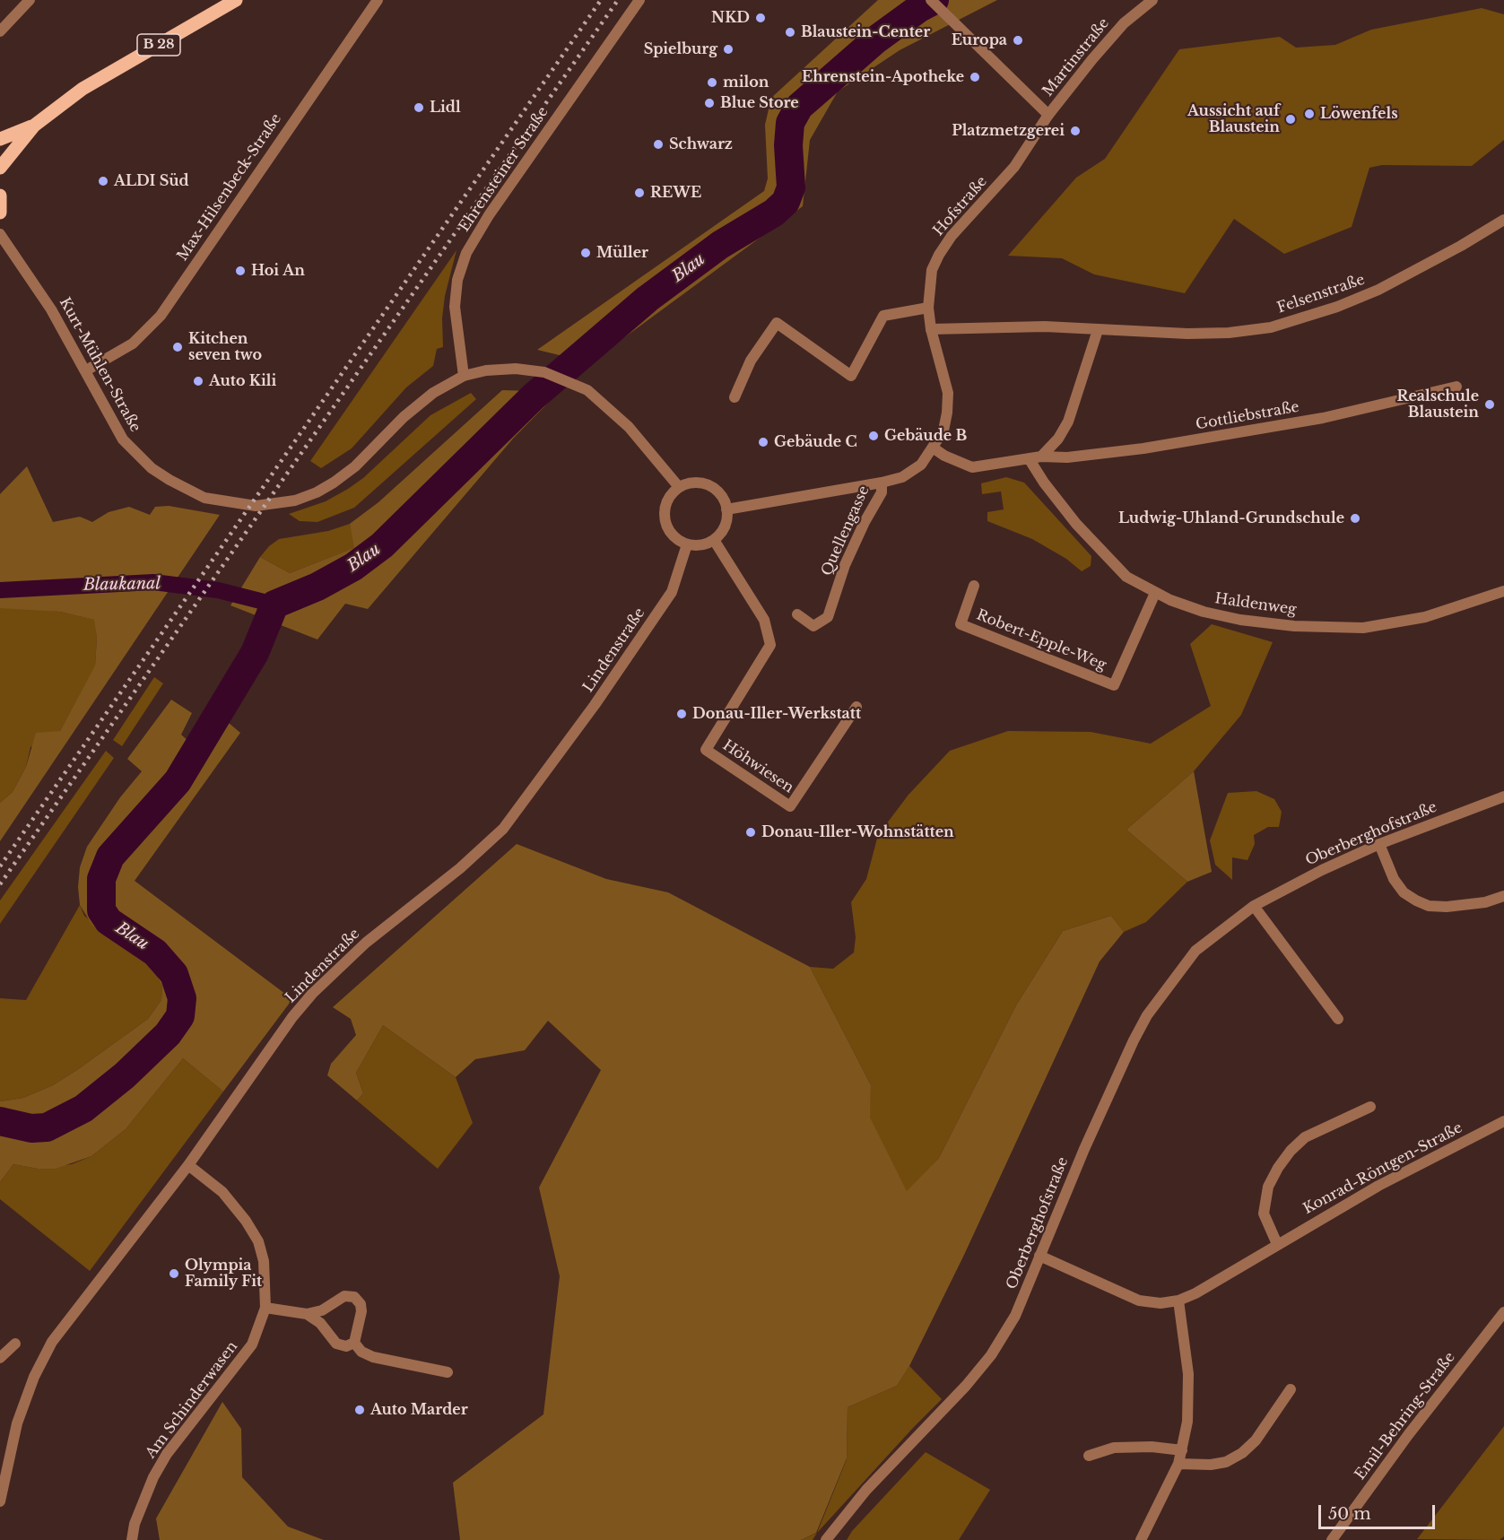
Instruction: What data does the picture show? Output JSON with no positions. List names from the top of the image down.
{
  "streets": {
    "main road": ["B 28"],
    "street": [
      "Martinstraße",
      "Ehrensteiner Straße",
      "Max-Hilsenbeck-Straße",
      "Hofstraße",
      "Felsenstraße",
      "Kurt-Mühlen-Straße",
      "Gottliebstraße",
      "Quellengasse",
      "Haldenweg",
      "Robert-Epple-Weg",
      "Lindenstraße",
      "Höhwiesen",
      "Oberberghofstraße",
      "Konrad-Röntgen-Straße",
      "Am Schinderwasen",
      "Emil-Behring-Straße"
    ]
  },
  "crossings": [
    ["Martinstraße", "Hofstraße"],
    ["Ehrensteiner Straße", "Kurt-Mühlen-Straße"],
    ["Max-Hilsenbeck-Straße", "Kurt-Mühlen-Straße"],
    ["Kurt-Mühlen-Straße", "Lindenstraße"],
    ["Kurt-Mühlen-Straße", "Höhwiesen"],
    ["Haldenweg", "Robert-Epple-Weg"],
    ["Lindenstraße", "Höhwiesen"],
    ["Lindenstraße", "Am Schinderwasen"],
    ["Oberberghofstraße", "Konrad-Röntgen-Straße"]
  ],
  "water": ["Blau", "Blaukanal"],
  "places": [
    "NKD",
    "Blaustein-Center",
    "Europa",
    "Spielburg",
    "Ehrenstein-Apotheke",
    "milon",
    "Blue Store",
    "Lidl",
    "Löwenfels",
    "Aussicht auf Blaustein",
    "Platzmetzgerei",
    "Schwarz",
    "ALDI Süd",
    "REWE",
    "Müller",
    "Hoi An",
    "Kitchen seven two",
    "Auto Kili",
    "Realschule Blaustein",
    "Gebäude B",
    "Gebäude C",
    "Ludwig-Uhland-Grundschule",
    "Donau-Iller-Werkstatt",
    "Donau-Iller-Wohnstätten",
    "Olympia Family Fit",
    "Auto Marder"
  ],
  "scale_bar": "50 m"
}
